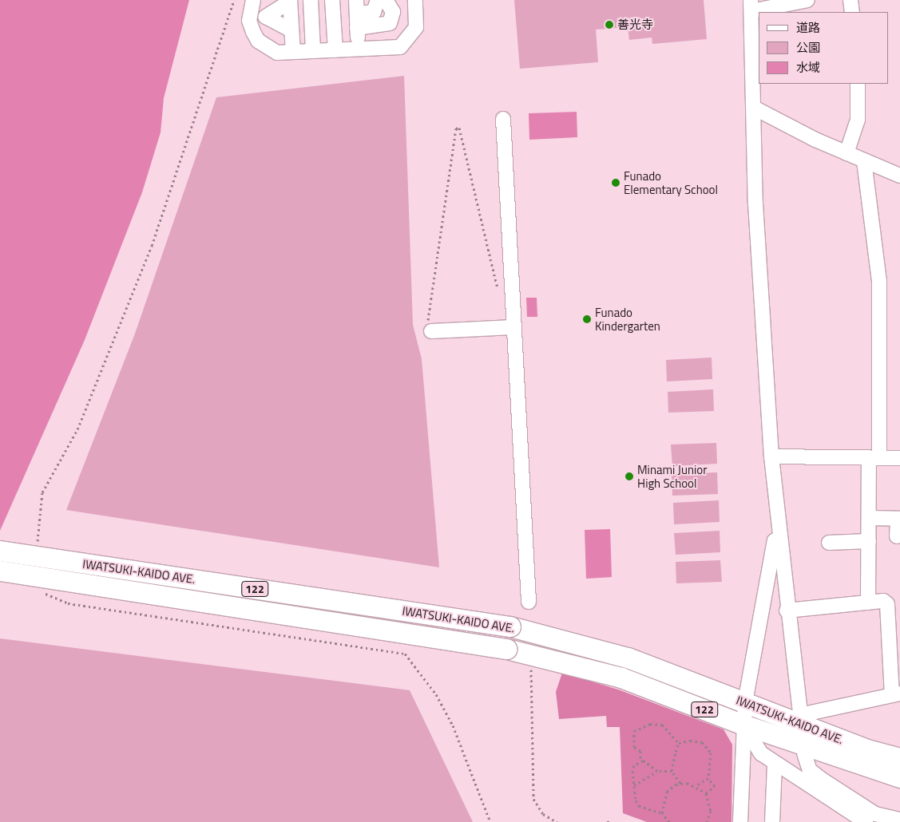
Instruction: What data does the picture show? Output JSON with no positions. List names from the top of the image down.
{
  "streets": {
    "highway": ["IWATSUKI-KAIDO AVE.", "122"]
  },
  "places": [
    "善光寺",
    "Funado Elementary School",
    "Funado Kindergarten",
    "Minami Junior High School"
  ],
  "legend": ["道路", "公園", "水域"]
}
